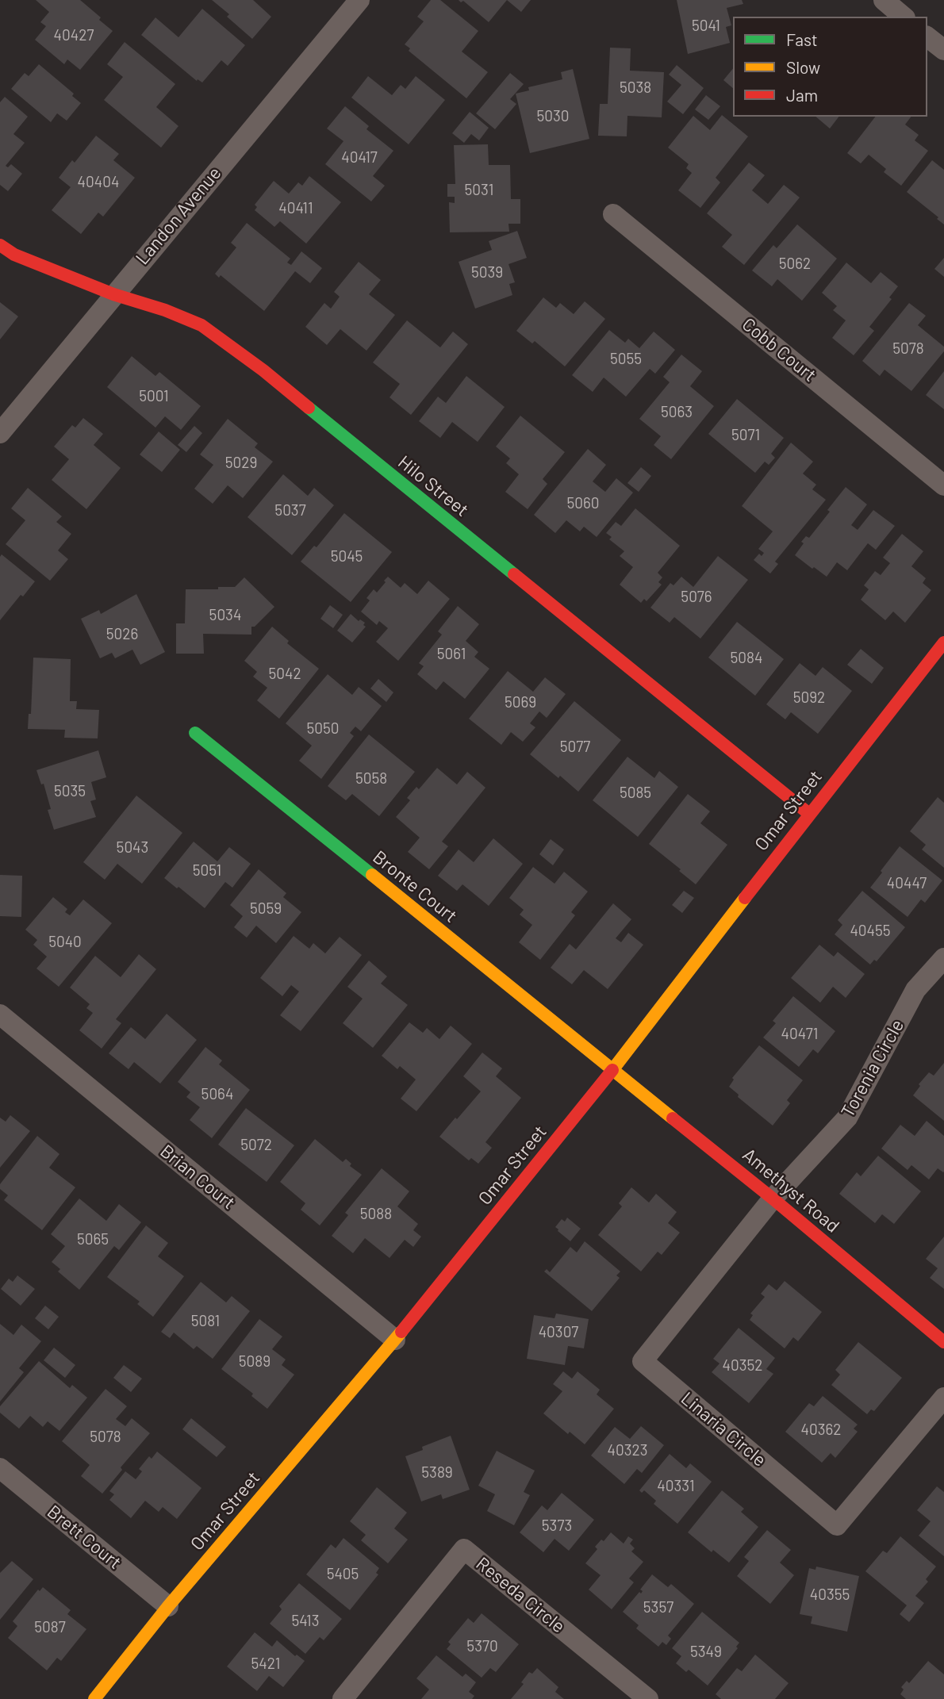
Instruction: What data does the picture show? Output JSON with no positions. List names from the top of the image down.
{
  "streets": {
    "street": [
      "Landon Avenue",
      "Cobb Court",
      "Hilo Street",
      "Omar Street",
      "Bronte Court",
      "Torenia Circle",
      "Brian Court",
      "Amethyst Road",
      "Linaria Circle",
      "Brett Court",
      "Reseda Circle"
    ]
  },
  "crossings": [
    ["Landon Avenue", "Hilo Street"],
    ["Hilo Street", "Omar Street"],
    ["Omar Street", "Bronte Court"],
    ["Omar Street", "Brian Court"],
    ["Omar Street", "Amethyst Road"],
    ["Omar Street", "Brett Court"],
    ["Bronte Court", "Amethyst Road"],
    ["Torenia Circle", "Amethyst Road"],
    ["Torenia Circle", "Linaria Circle"],
    ["Amethyst Road", "Linaria Circle"]
  ],
  "house_numbers": [
    "5041",
    "40427",
    "5038",
    "5030",
    "40417",
    "40404",
    "5031",
    "40411",
    "5062",
    "5039",
    "5078",
    "5055",
    "5001",
    "5063",
    "5071",
    "5029",
    "5060",
    "5037",
    "5045",
    "5076",
    "5034",
    "5026",
    "5061",
    "5084",
    "5042",
    "5092",
    "5069",
    "5050",
    "5077",
    "5058",
    "5035",
    "5085",
    "5043",
    "5051",
    "40447",
    "5059",
    "40455",
    "5040",
    "40471",
    "5064",
    "5072",
    "5088",
    "5065",
    "5081",
    "40307",
    "5089",
    "40352",
    "40362",
    "5078",
    "40323",
    "5389",
    "40331",
    "5373",
    "5405",
    "40355",
    "5357",
    "5413",
    "5087",
    "5370",
    "5349",
    "5421"
  ],
  "legend": ["Fast", "Slow", "Jam"]
}
